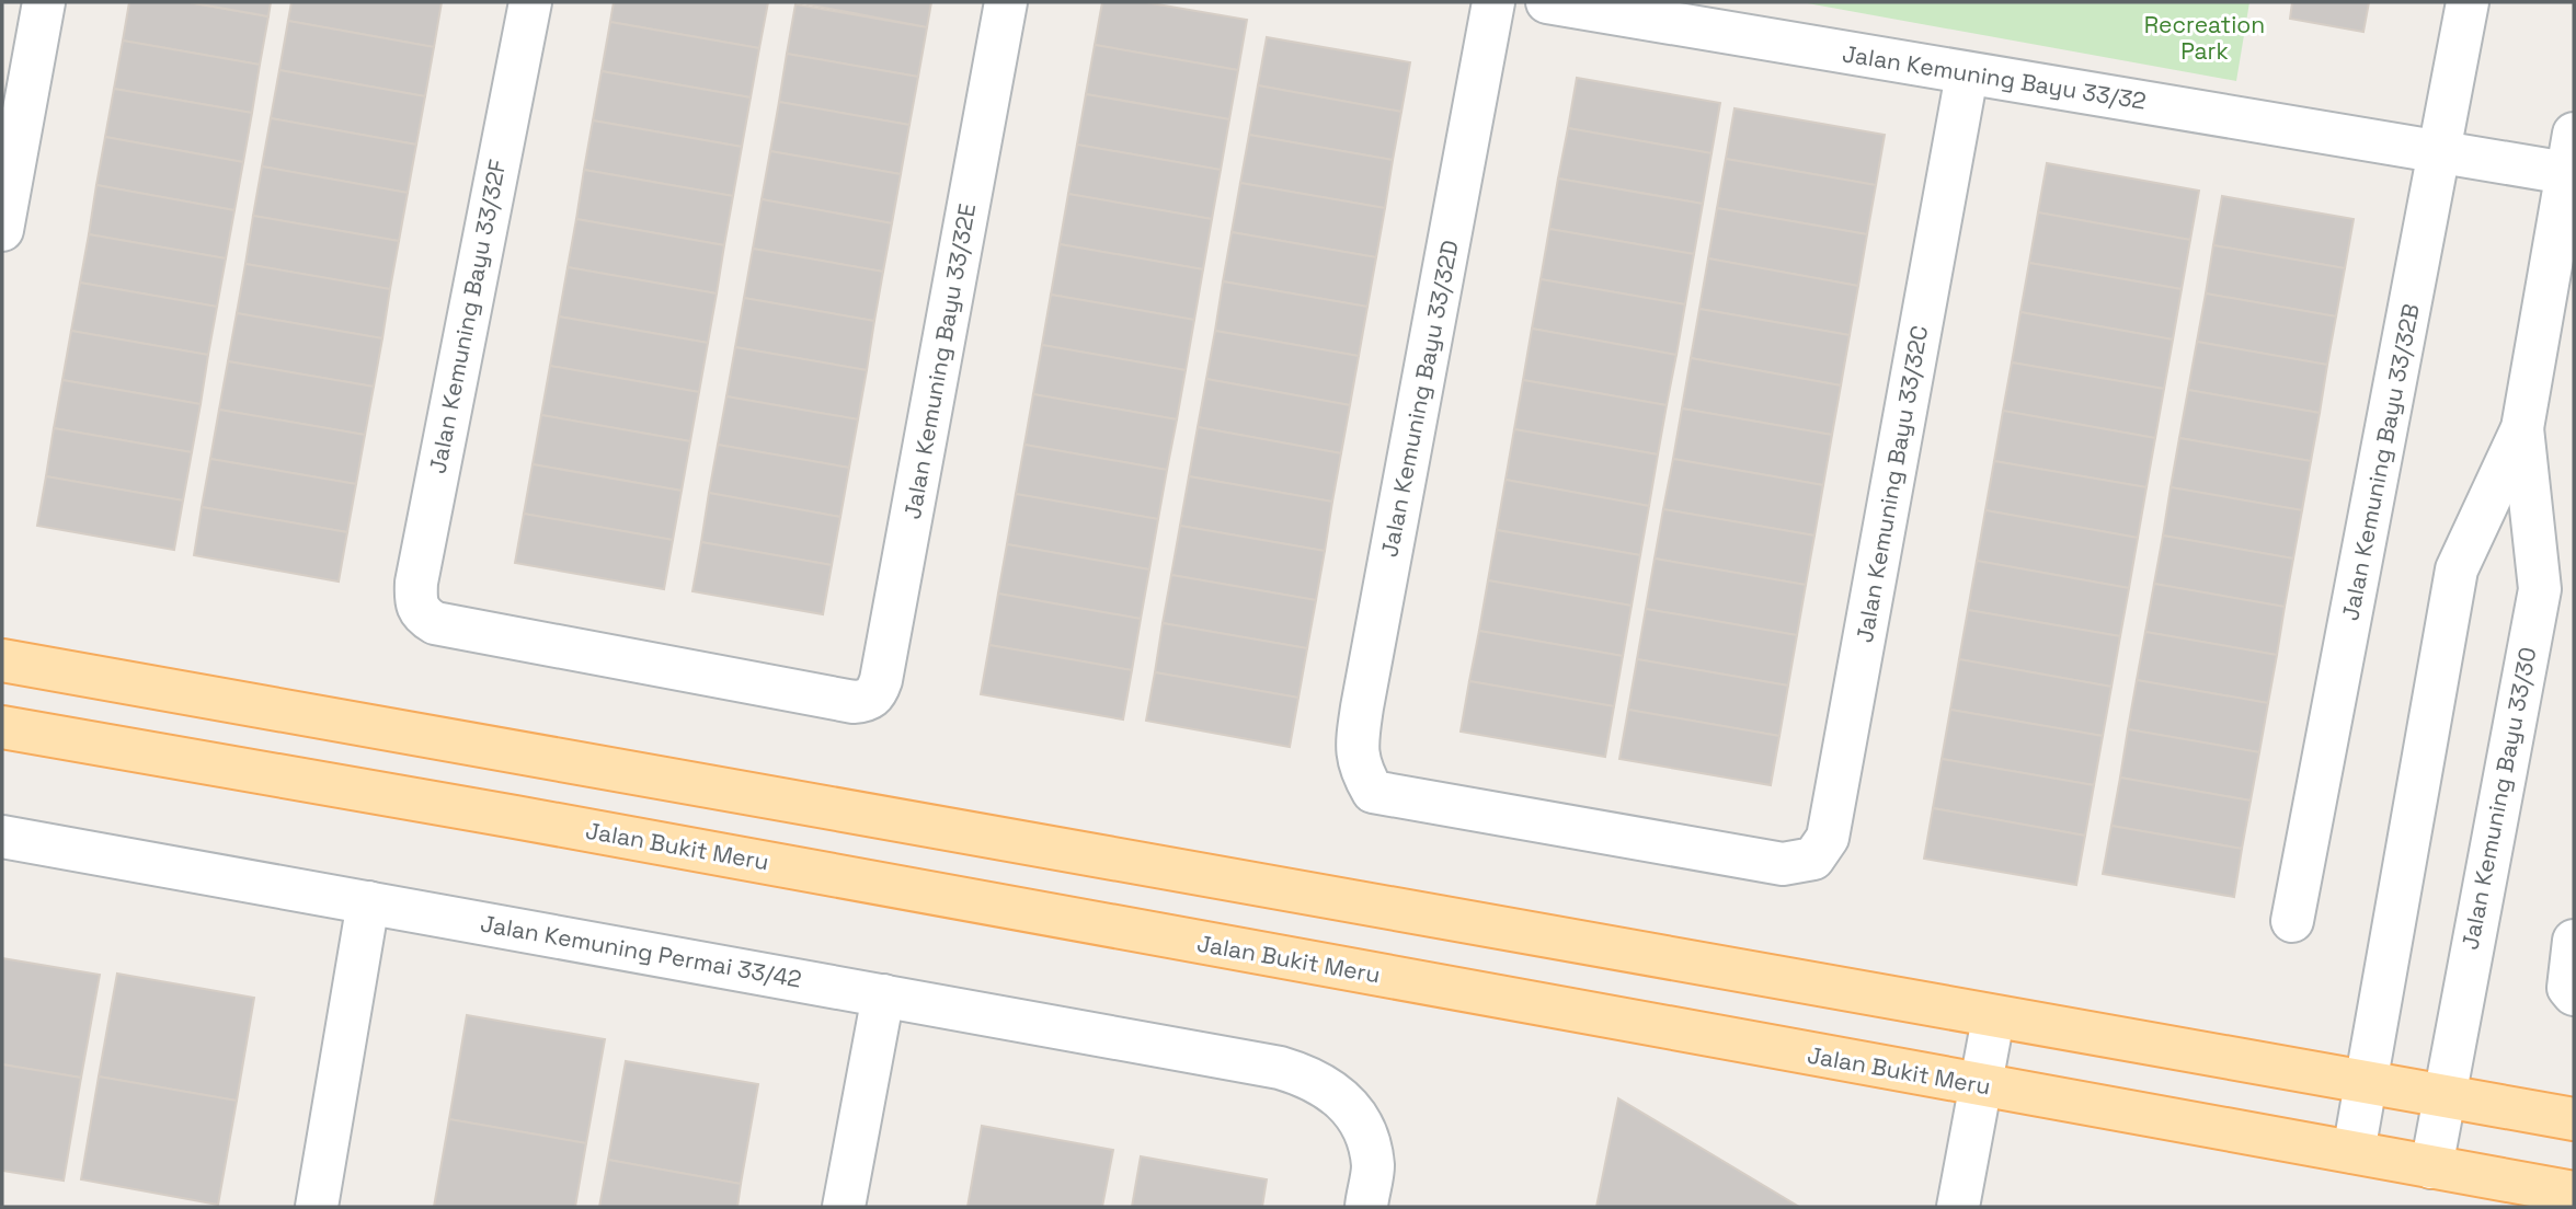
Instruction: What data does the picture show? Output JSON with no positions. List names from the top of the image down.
{
  "streets": {
    "main road": ["Jalan Bukit Meru"],
    "street": [
      "Jalan Kemuning Bayu 33/32",
      "Jalan Kemuning Bayu 33/32F",
      "Jalan Kemuning Bayu 33/32E",
      "Jalan Kemuning Bayu 33/32D",
      "Jalan Kemuning Bayu 33/32B",
      "Jalan Kemuning Bayu 33/32C",
      "Jalan Kemuning Bayu 33/30",
      "Jalan Kemuning Permai 33/42"
    ]
  },
  "crossings": [
    ["Jalan Kemuning Bayu 33/32", "Jalan Kemuning Bayu 33/32B"],
    ["Jalan Kemuning Bayu 33/32", "Jalan Kemuning Bayu 33/32C"],
    ["Jalan Kemuning Bayu 33/32", "Jalan Kemuning Bayu 33/30"],
    ["Jalan Kemuning Bayu 33/32F", "Jalan Kemuning Bayu 33/32E"],
    ["Jalan Kemuning Bayu 33/32D", "Jalan Kemuning Bayu 33/32C"],
    ["Jalan Kemuning Bayu 33/30", "Jalan Bukit Meru"]
  ],
  "parks": ["Recreation Park"]
}
